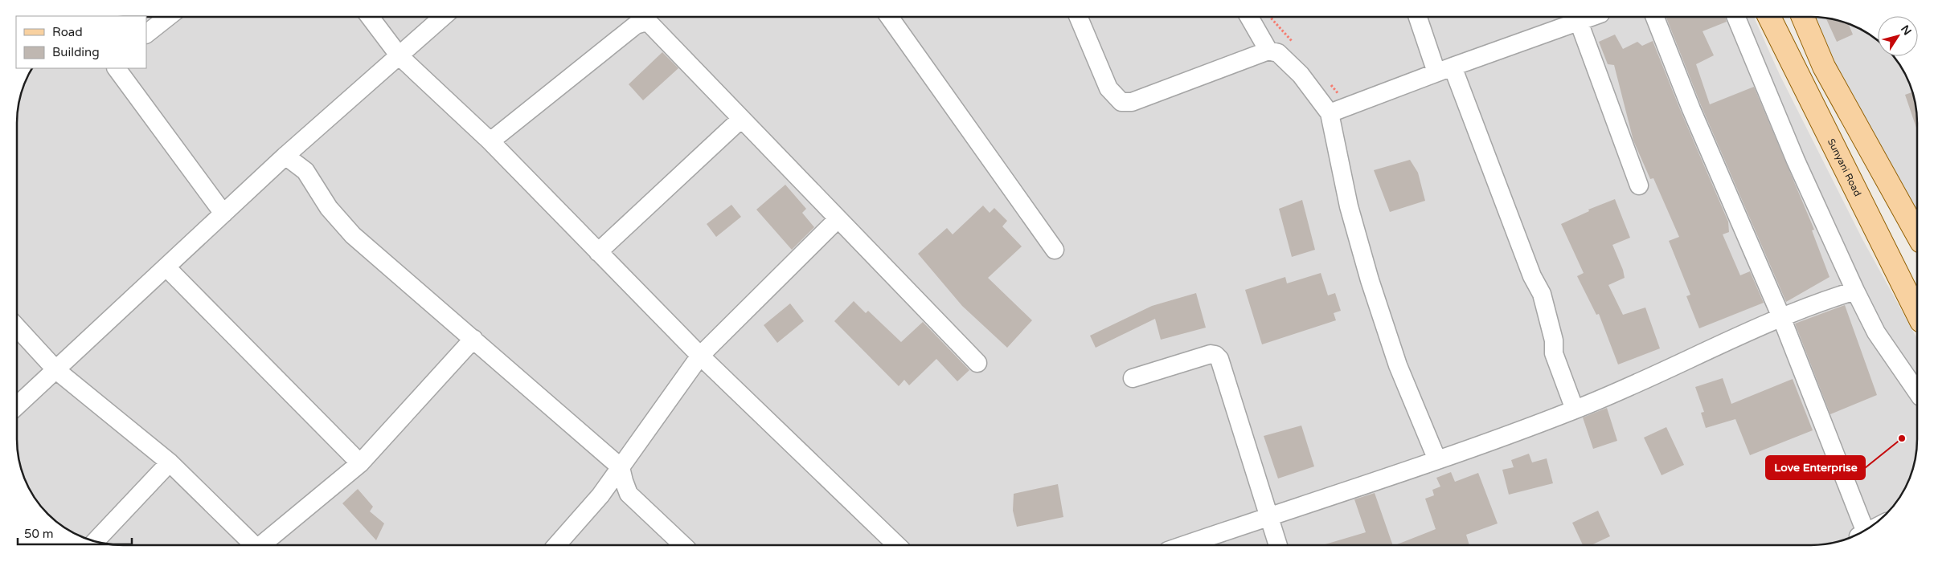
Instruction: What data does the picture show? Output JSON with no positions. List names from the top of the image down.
{
  "streets": {
    "main road": ["Sunyani Road"]
  },
  "places": ["Love Enterprise"],
  "legend": ["Road", "Building"],
  "scale_bar": "50 m",
  "north": "top right"
}
